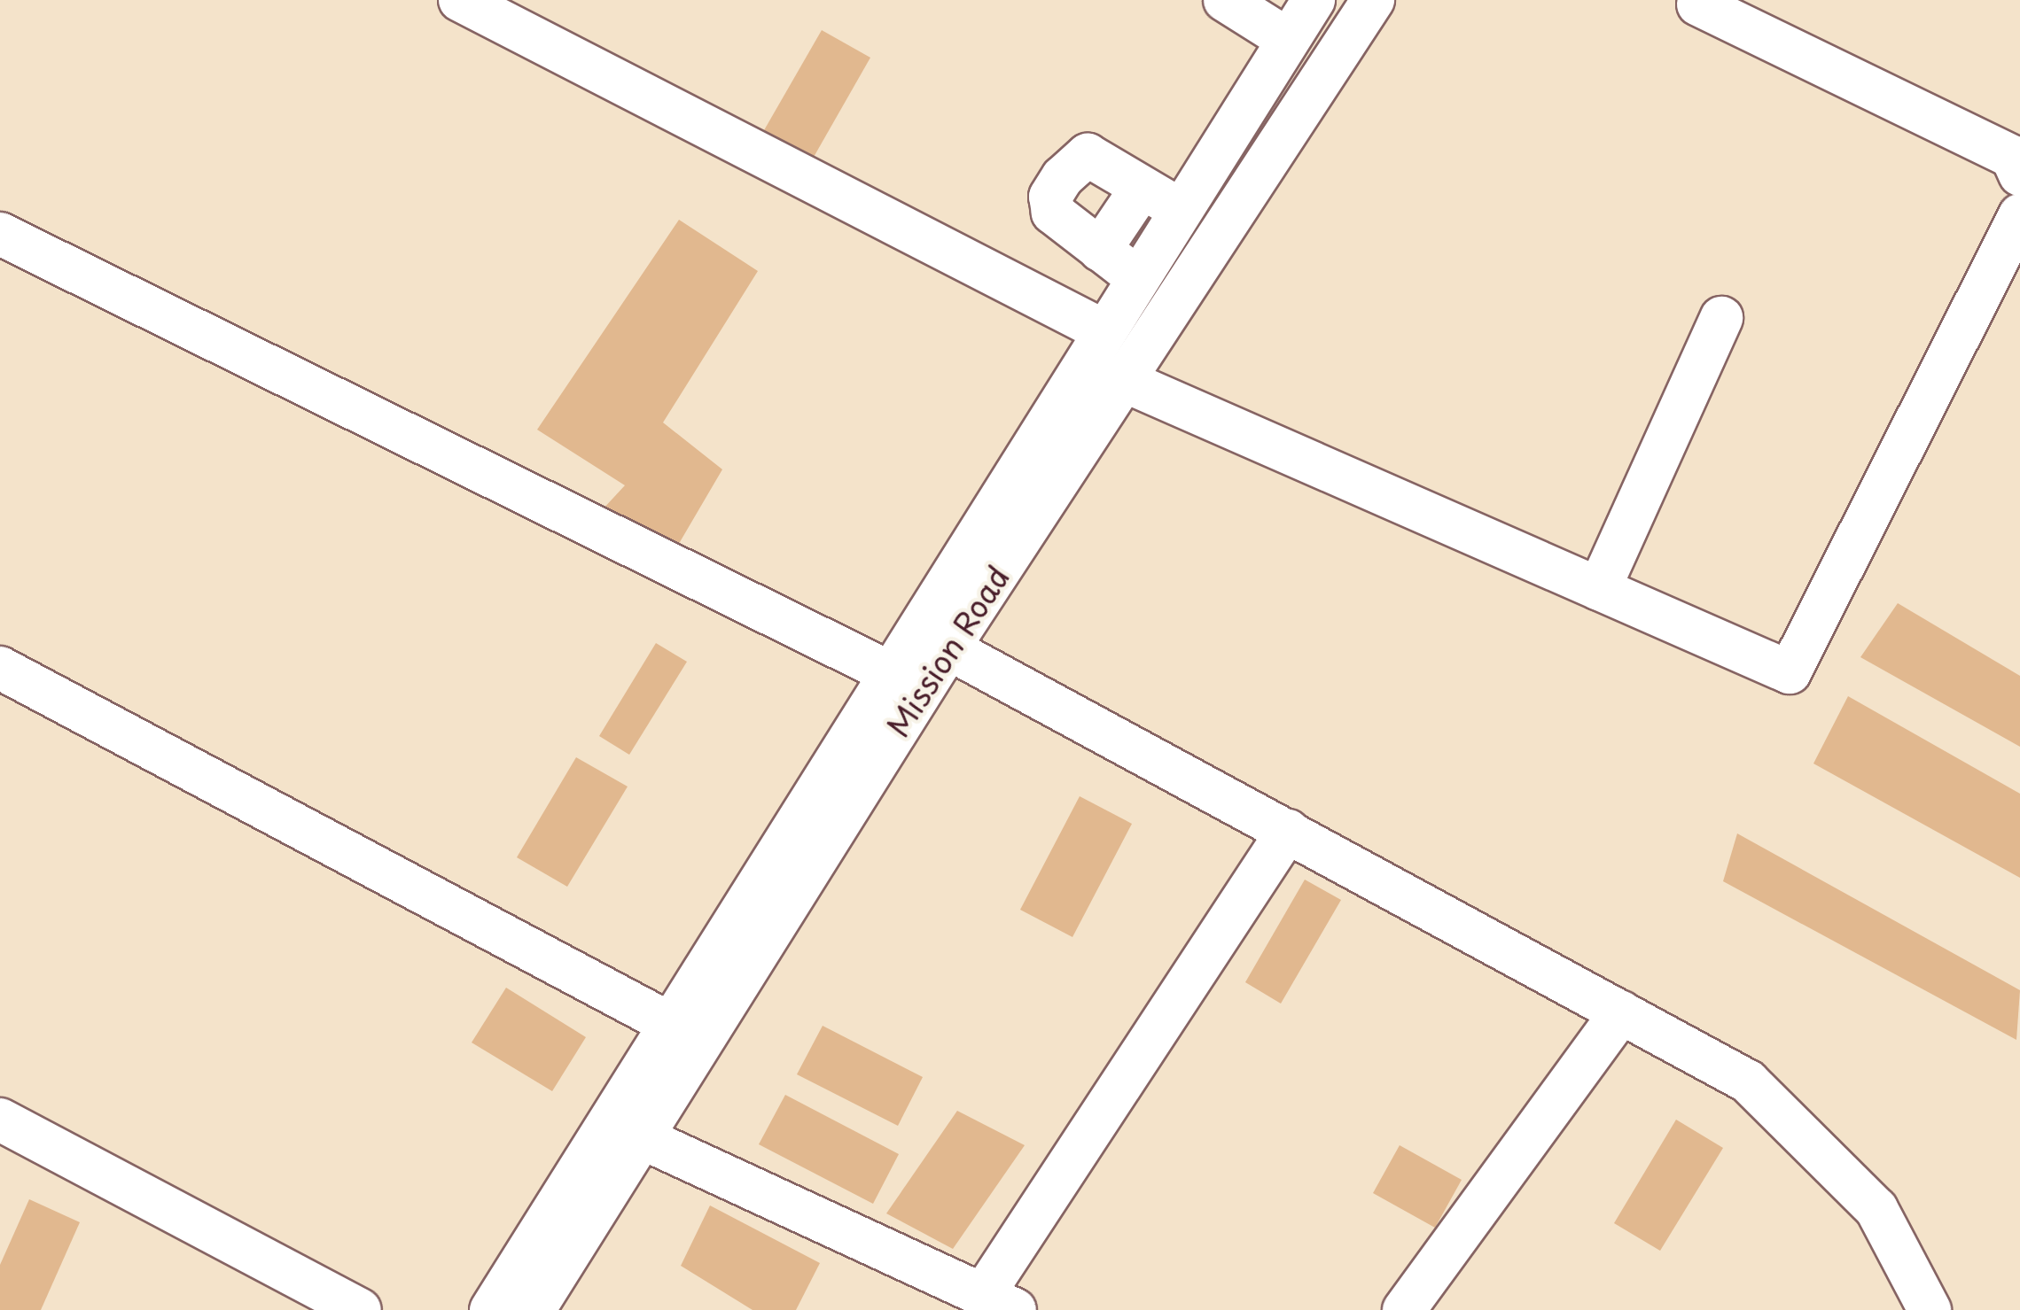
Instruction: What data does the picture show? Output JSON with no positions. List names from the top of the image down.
{
  "streets": {
    "street": ["Mission Road"]
  }
}
